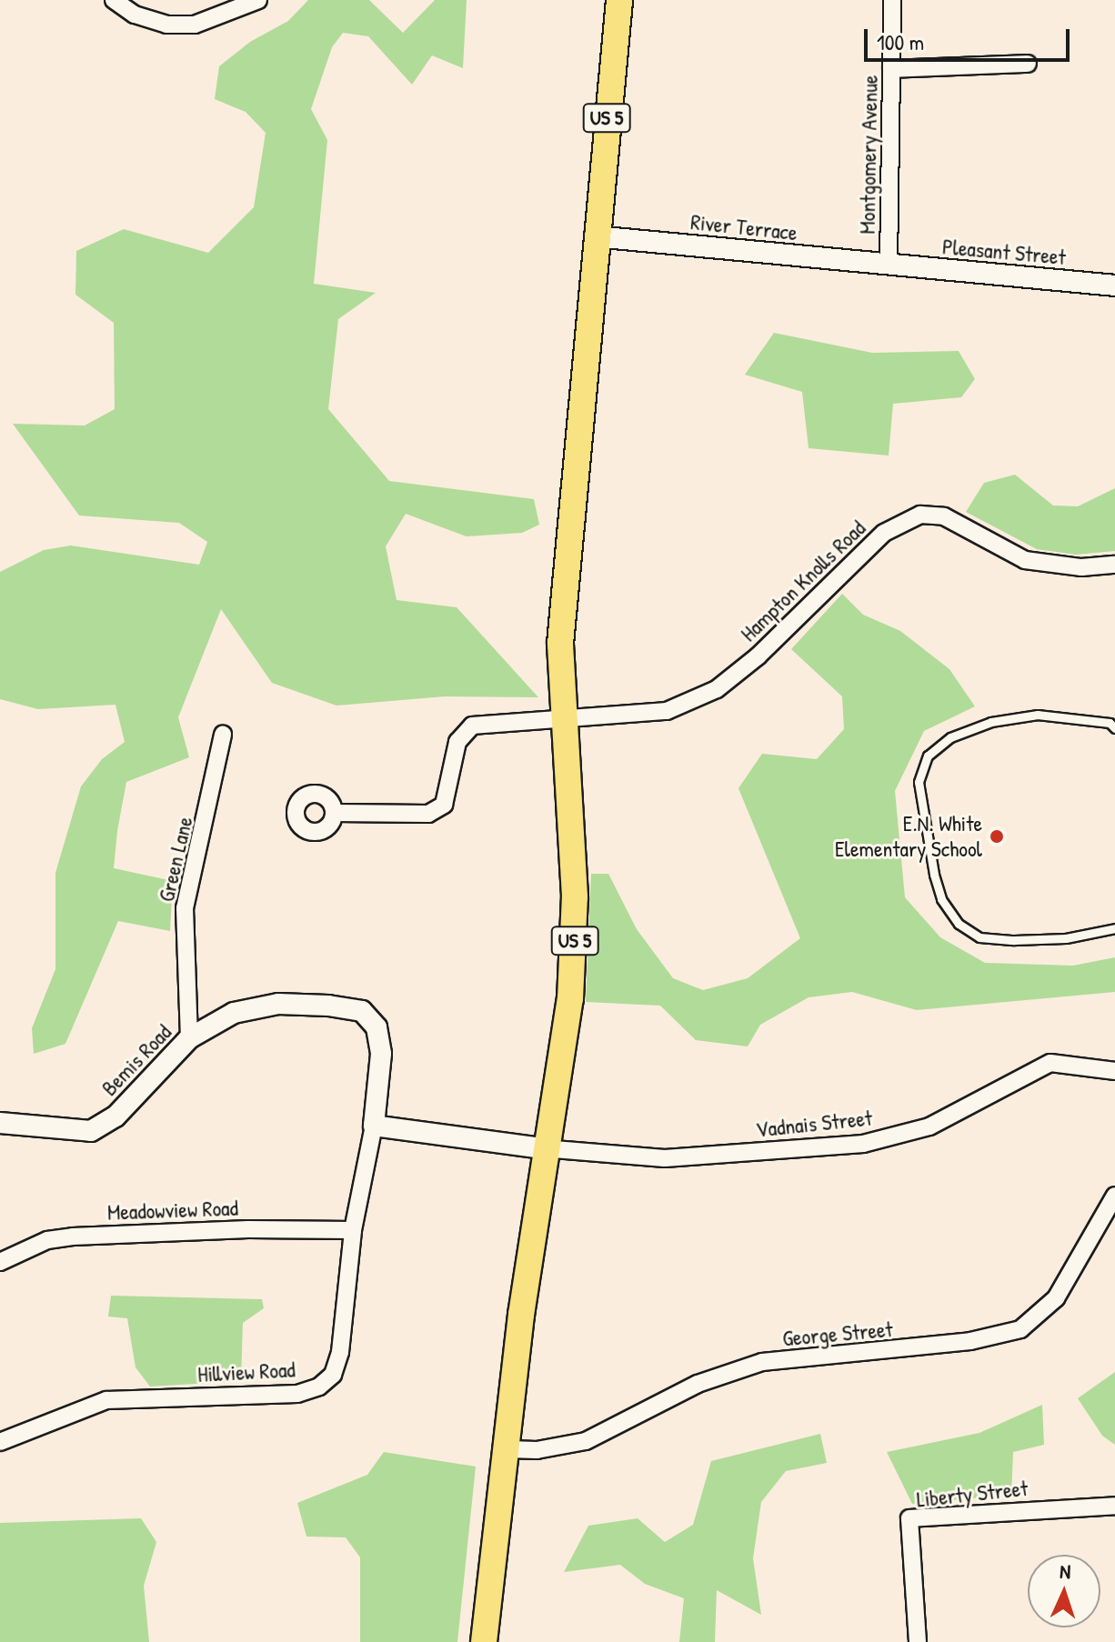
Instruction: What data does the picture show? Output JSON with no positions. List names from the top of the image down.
{
  "streets": {
    "main road": ["US 5"],
    "street": [
      "Montgomery Avenue",
      "River Terrace",
      "Pleasant Street",
      "Hampton Knolls Road",
      "Green Lane",
      "Bemis Road",
      "Vadnais Street",
      "Meadowview Road",
      "George Street",
      "Hillview Road",
      "Liberty Street"
    ]
  },
  "crossings": [
    ["US 5", "River Terrace"],
    ["US 5", "Hampton Knolls Road"],
    ["US 5", "Vadnais Street"],
    ["US 5", "George Street"],
    ["Montgomery Avenue", "River Terrace"],
    ["Montgomery Avenue", "Pleasant Street"],
    ["River Terrace", "Pleasant Street"],
    ["Green Lane", "Bemis Road"],
    ["Bemis Road", "Hillview Road"],
    ["Meadowview Road", "Hillview Road"]
  ],
  "places": ["E.N. White Elementary School"],
  "scale_bar": "100 m",
  "north": "top"
}
